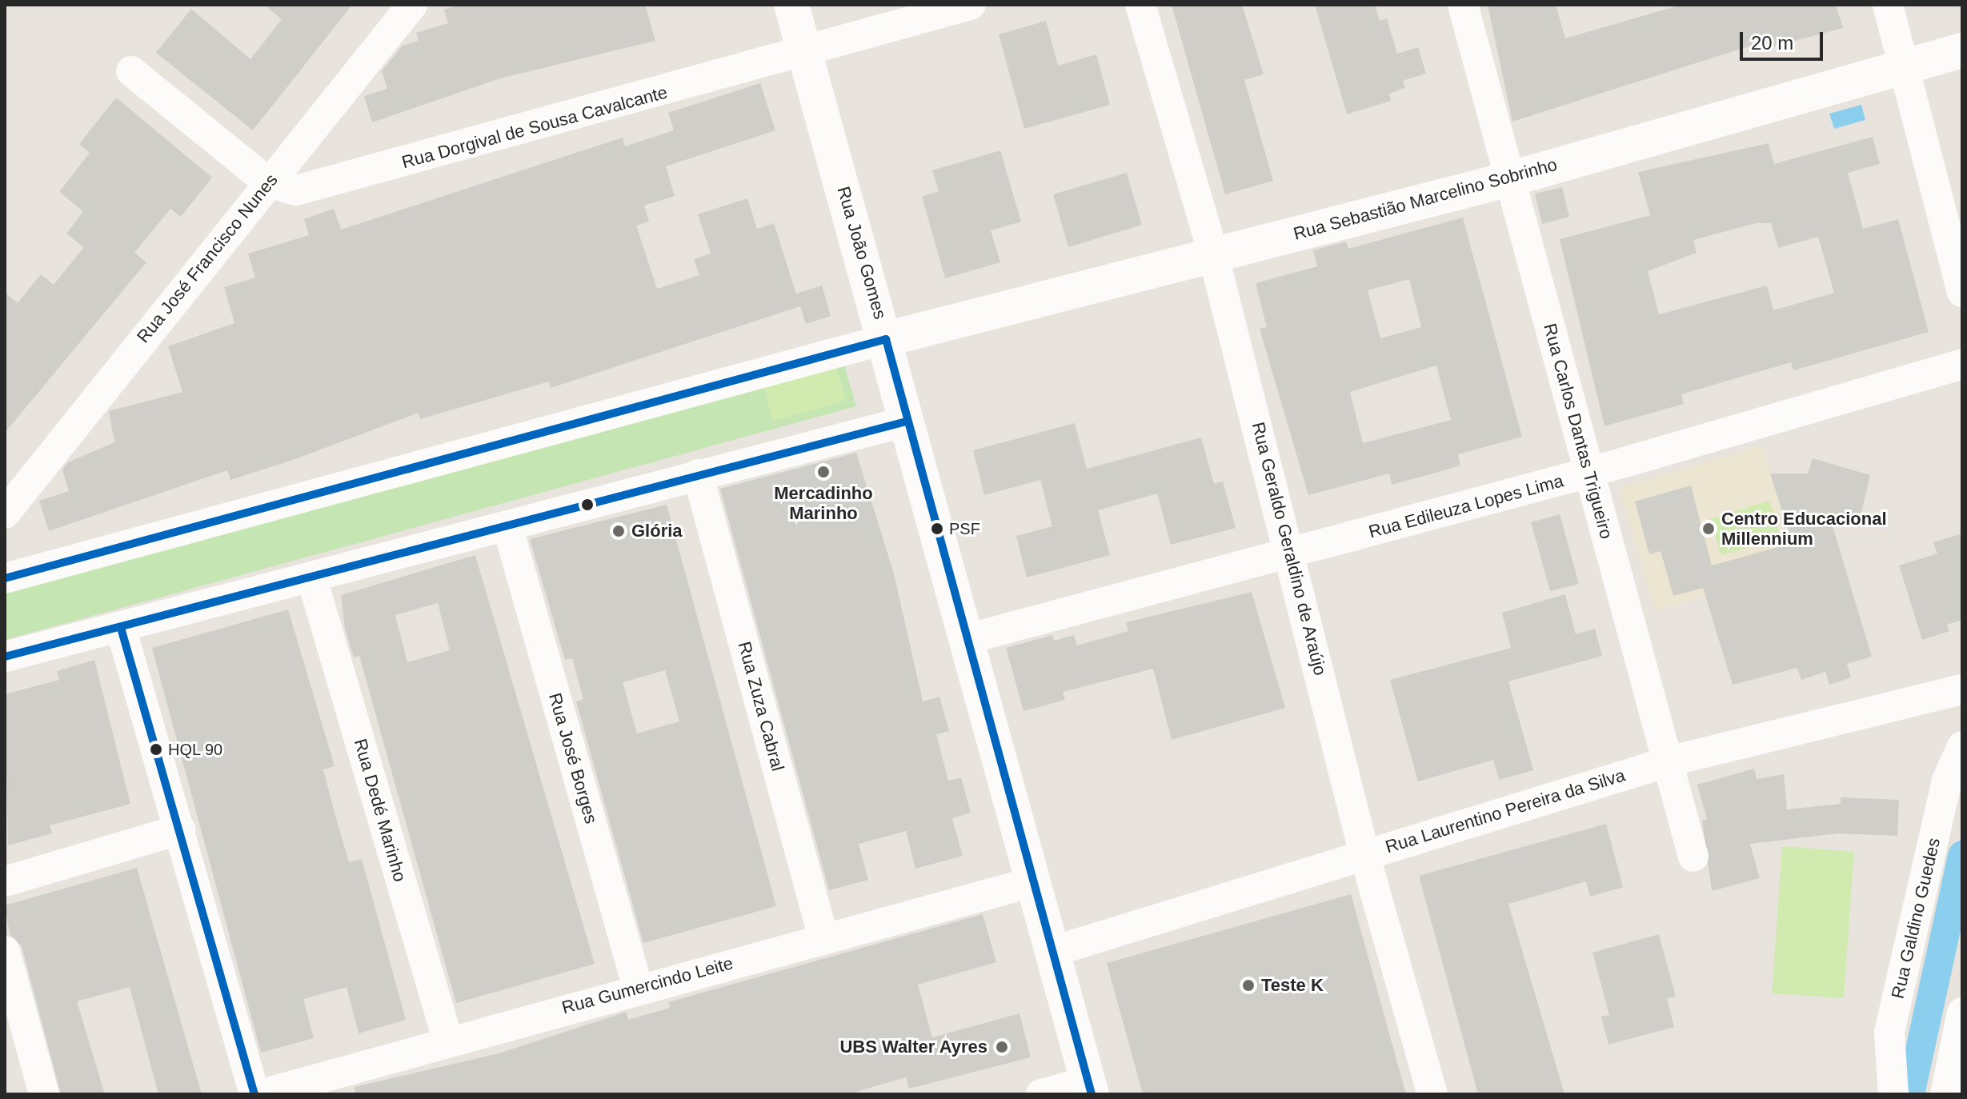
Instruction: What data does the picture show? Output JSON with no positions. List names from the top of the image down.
{
  "streets": {
    "street": [
      "Rua Dorgival de Sousa Cavalcante",
      "Rua Sebastião Marcelino Sobrinho",
      "Rua João Gomes",
      "Rua José Francisco Nunes",
      "Rua Carlos Dantas Trigueiro",
      "Rua Edileuza Lopes Lima",
      "Rua Geraldo Geraldino de Araújo",
      "Rua Zuza Cabral",
      "Rua José Borges",
      "Rua Dedé Marinho",
      "Rua Laurentino Pereira da Silva",
      "Rua Galdino Guedes",
      "Rua Gumercindo Leite"
    ]
  },
  "crossings": [
    ["Rua Dorgival de Sousa Cavalcante", "Rua João Gomes"],
    ["Rua Dorgival de Sousa Cavalcante", "Rua José Francisco Nunes"],
    ["Rua Sebastião Marcelino Sobrinho", "Rua João Gomes"],
    ["Rua Sebastião Marcelino Sobrinho", "Rua Carlos Dantas Trigueiro"],
    ["Rua Sebastião Marcelino Sobrinho", "Rua Geraldo Geraldino de Araújo"],
    ["Rua João Gomes", "Rua Edileuza Lopes Lima"],
    ["Rua João Gomes", "Rua Laurentino Pereira da Silva"],
    ["Rua João Gomes", "Rua Gumercindo Leite"],
    ["Rua Carlos Dantas Trigueiro", "Rua Edileuza Lopes Lima"],
    ["Rua Carlos Dantas Trigueiro", "Rua Laurentino Pereira da Silva"],
    ["Rua Edileuza Lopes Lima", "Rua Geraldo Geraldino de Araújo"],
    ["Rua Geraldo Geraldino de Araújo", "Rua Laurentino Pereira da Silva"],
    ["Rua Zuza Cabral", "Rua Gumercindo Leite"],
    ["Rua José Borges", "Rua Gumercindo Leite"],
    ["Rua Dedé Marinho", "Rua Gumercindo Leite"]
  ],
  "places": [
    "Mercadinho Marinho",
    "PSF",
    "Centro Educacional Millennium",
    "Glória",
    "HQL 90",
    "Teste K",
    "UBS Walter Ayres"
  ],
  "scale_bar": "20 m"
}
